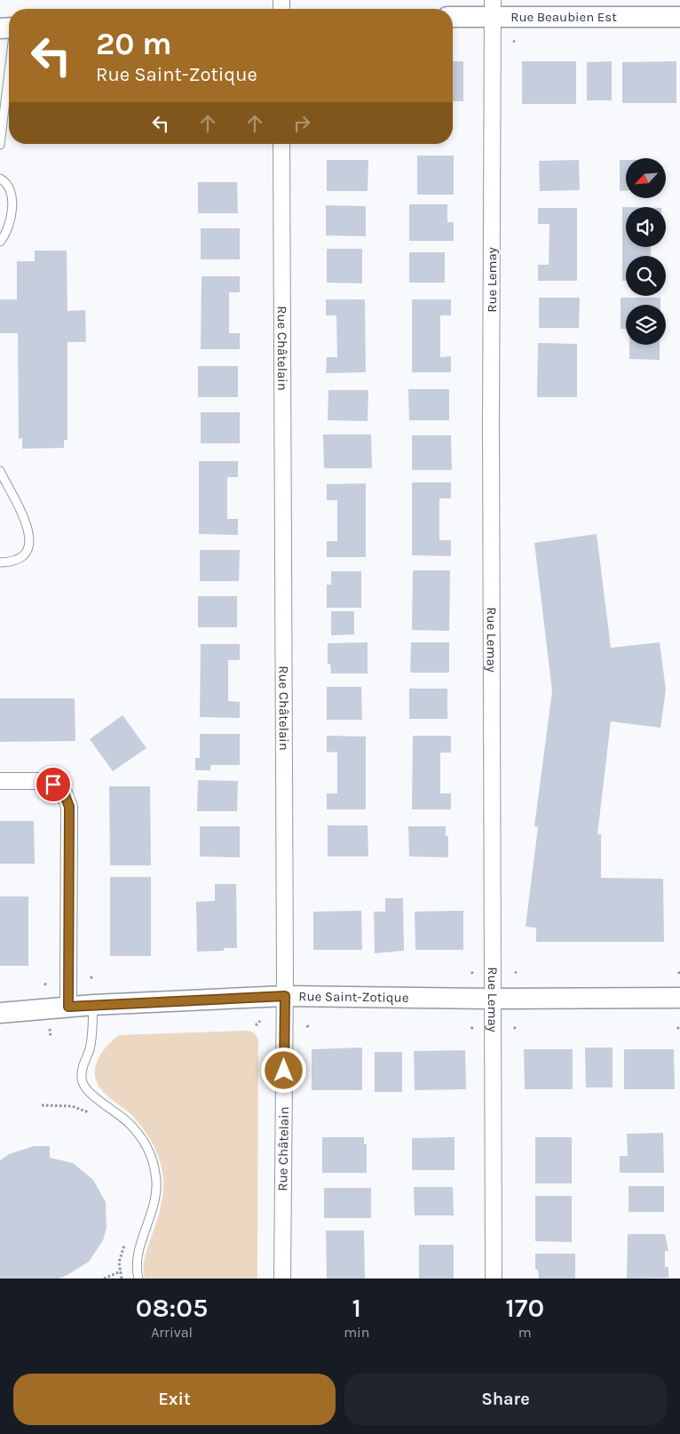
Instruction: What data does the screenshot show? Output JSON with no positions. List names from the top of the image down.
{
  "streets": {
    "street": [
      "Rue Beaubien Est",
      "Rue Lemay",
      "Rue Châtelain",
      "Rue Saint-Zotique"
    ]
  },
  "crossings": [
    ["Rue Beaubien Est", "Rue Lemay"],
    ["Rue Lemay", "Rue Saint-Zotique"],
    ["Rue Châtelain", "Rue Saint-Zotique"]
  ],
  "north": "bottom left",
  "page": {
    "turn": ["20 m", "Rue Saint-Zotique"],
    "eta": [
      "08:05",
      "Arrival",
      "1",
      "min",
      "170",
      "m"
    ],
    "buttons": ["Exit", "Share"]
  }
}
